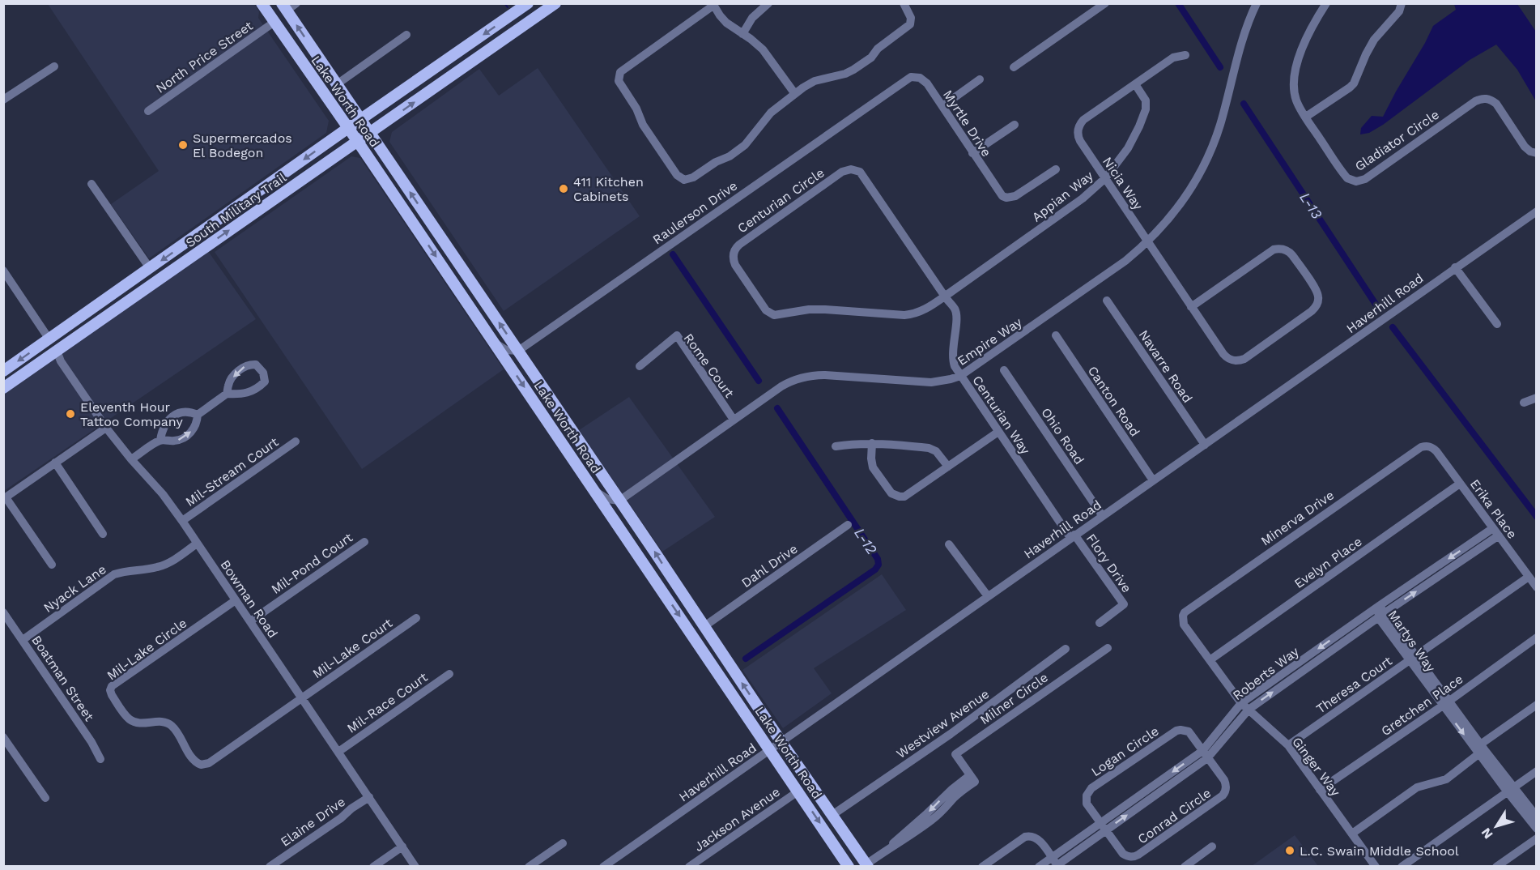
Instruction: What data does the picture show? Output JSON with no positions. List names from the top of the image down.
{
  "streets": {
    "main road": ["Lake Worth Road", "South Military Trail"],
    "street": [
      "North Price Street",
      "Myrtle Drive",
      "Gladiator Circle",
      "Nicia Way",
      "Appian Way",
      "Centurian Circle",
      "Raulerson Drive",
      "Haverhill Road",
      "Empire Way",
      "Rome Court",
      "Navarre Road",
      "Canton Road",
      "Centurian Way",
      "Ohio Road",
      "Mil-Stream Court",
      "Erika Place",
      "Minerva Drive",
      "Evelyn Place",
      "Mil-Pond Court",
      "Flory Drive",
      "Dahl Drive",
      "Nyack Lane",
      "Bowman Road",
      "Martys Way",
      "Mil-Lake Court",
      "Mil-Lake Circle",
      "Roberts Way",
      "Boatman Street",
      "Theresa Court",
      "Milner Circle",
      "Mil-Race Court",
      "Gretchen Place",
      "Westview Avenue",
      "Logan Circle",
      "Ginger Way",
      "Conrad Circle",
      "Jackson Avenue",
      "Elaine Drive"
    ]
  },
  "crossings": [
    ["North Price Street", "Lake Worth Road"],
    ["Lake Worth Road", "South Military Trail"],
    ["Lake Worth Road", "Raulerson Drive"],
    ["Lake Worth Road", "Haverhill Road"],
    ["Lake Worth Road", "Empire Way"],
    ["Lake Worth Road", "Dahl Drive"],
    ["Lake Worth Road", "Milner Circle"],
    ["Lake Worth Road", "Westview Avenue"],
    ["Lake Worth Road", "Jackson Avenue"],
    ["Myrtle Drive", "Raulerson Drive"],
    ["Nicia Way", "Appian Way"],
    ["Nicia Way", "Empire Way"],
    ["Appian Way", "Centurian Circle"],
    ["Appian Way", "Centurian Way"],
    ["Centurian Circle", "Centurian Way"],
    ["South Military Trail", "Bowman Road"],
    ["Haverhill Road", "Navarre Road"],
    ["Haverhill Road", "Canton Road"],
    ["Haverhill Road", "Centurian Way"],
    ["Haverhill Road", "Ohio Road"],
    ["Haverhill Road", "Flory Drive"],
    ["Empire Way", "Rome Court"],
    ["Empire Way", "Centurian Way"],
    ["Centurian Way", "Flory Drive"],
    ["Mil-Stream Court", "Bowman Road"],
    ["Erika Place", "Minerva Drive"],
    ["Erika Place", "Evelyn Place"],
    ["Erika Place", "Roberts Way"],
    ["Erika Place", "Theresa Court"],
    ["Minerva Drive", "Ginger Way"],
    ["Evelyn Place", "Ginger Way"],
    ["Mil-Pond Court", "Bowman Road"],
    ["Nyack Lane", "Bowman Road"],
    ["Nyack Lane", "Boatman Street"],
    ["Bowman Road", "Mil-Lake Court"],
    ["Bowman Road", "Mil-Lake Circle"],
    ["Bowman Road", "Mil-Race Court"],
    ["Bowman Road", "Elaine Drive"],
    ["Martys Way", "Roberts Way"],
    ["Martys Way", "Theresa Court"],
    ["Martys Way", "Gretchen Place"],
    ["Mil-Lake Court", "Mil-Lake Circle"],
    ["Roberts Way", "Logan Circle"],
    ["Roberts Way", "Ginger Way"],
    ["Roberts Way", "Conrad Circle"],
    ["Theresa Court", "Ginger Way"],
    ["Gretchen Place", "Ginger Way"],
    ["Logan Circle", "Conrad Circle"]
  ],
  "water": ["L-13", "L-12"],
  "places": [
    "Supermercados El Bodegon",
    "411 Kitchen Cabinets",
    "Eleventh Hour Tattoo Company",
    "L.C. Swain Middle School"
  ],
  "north": "bottom left"
}
